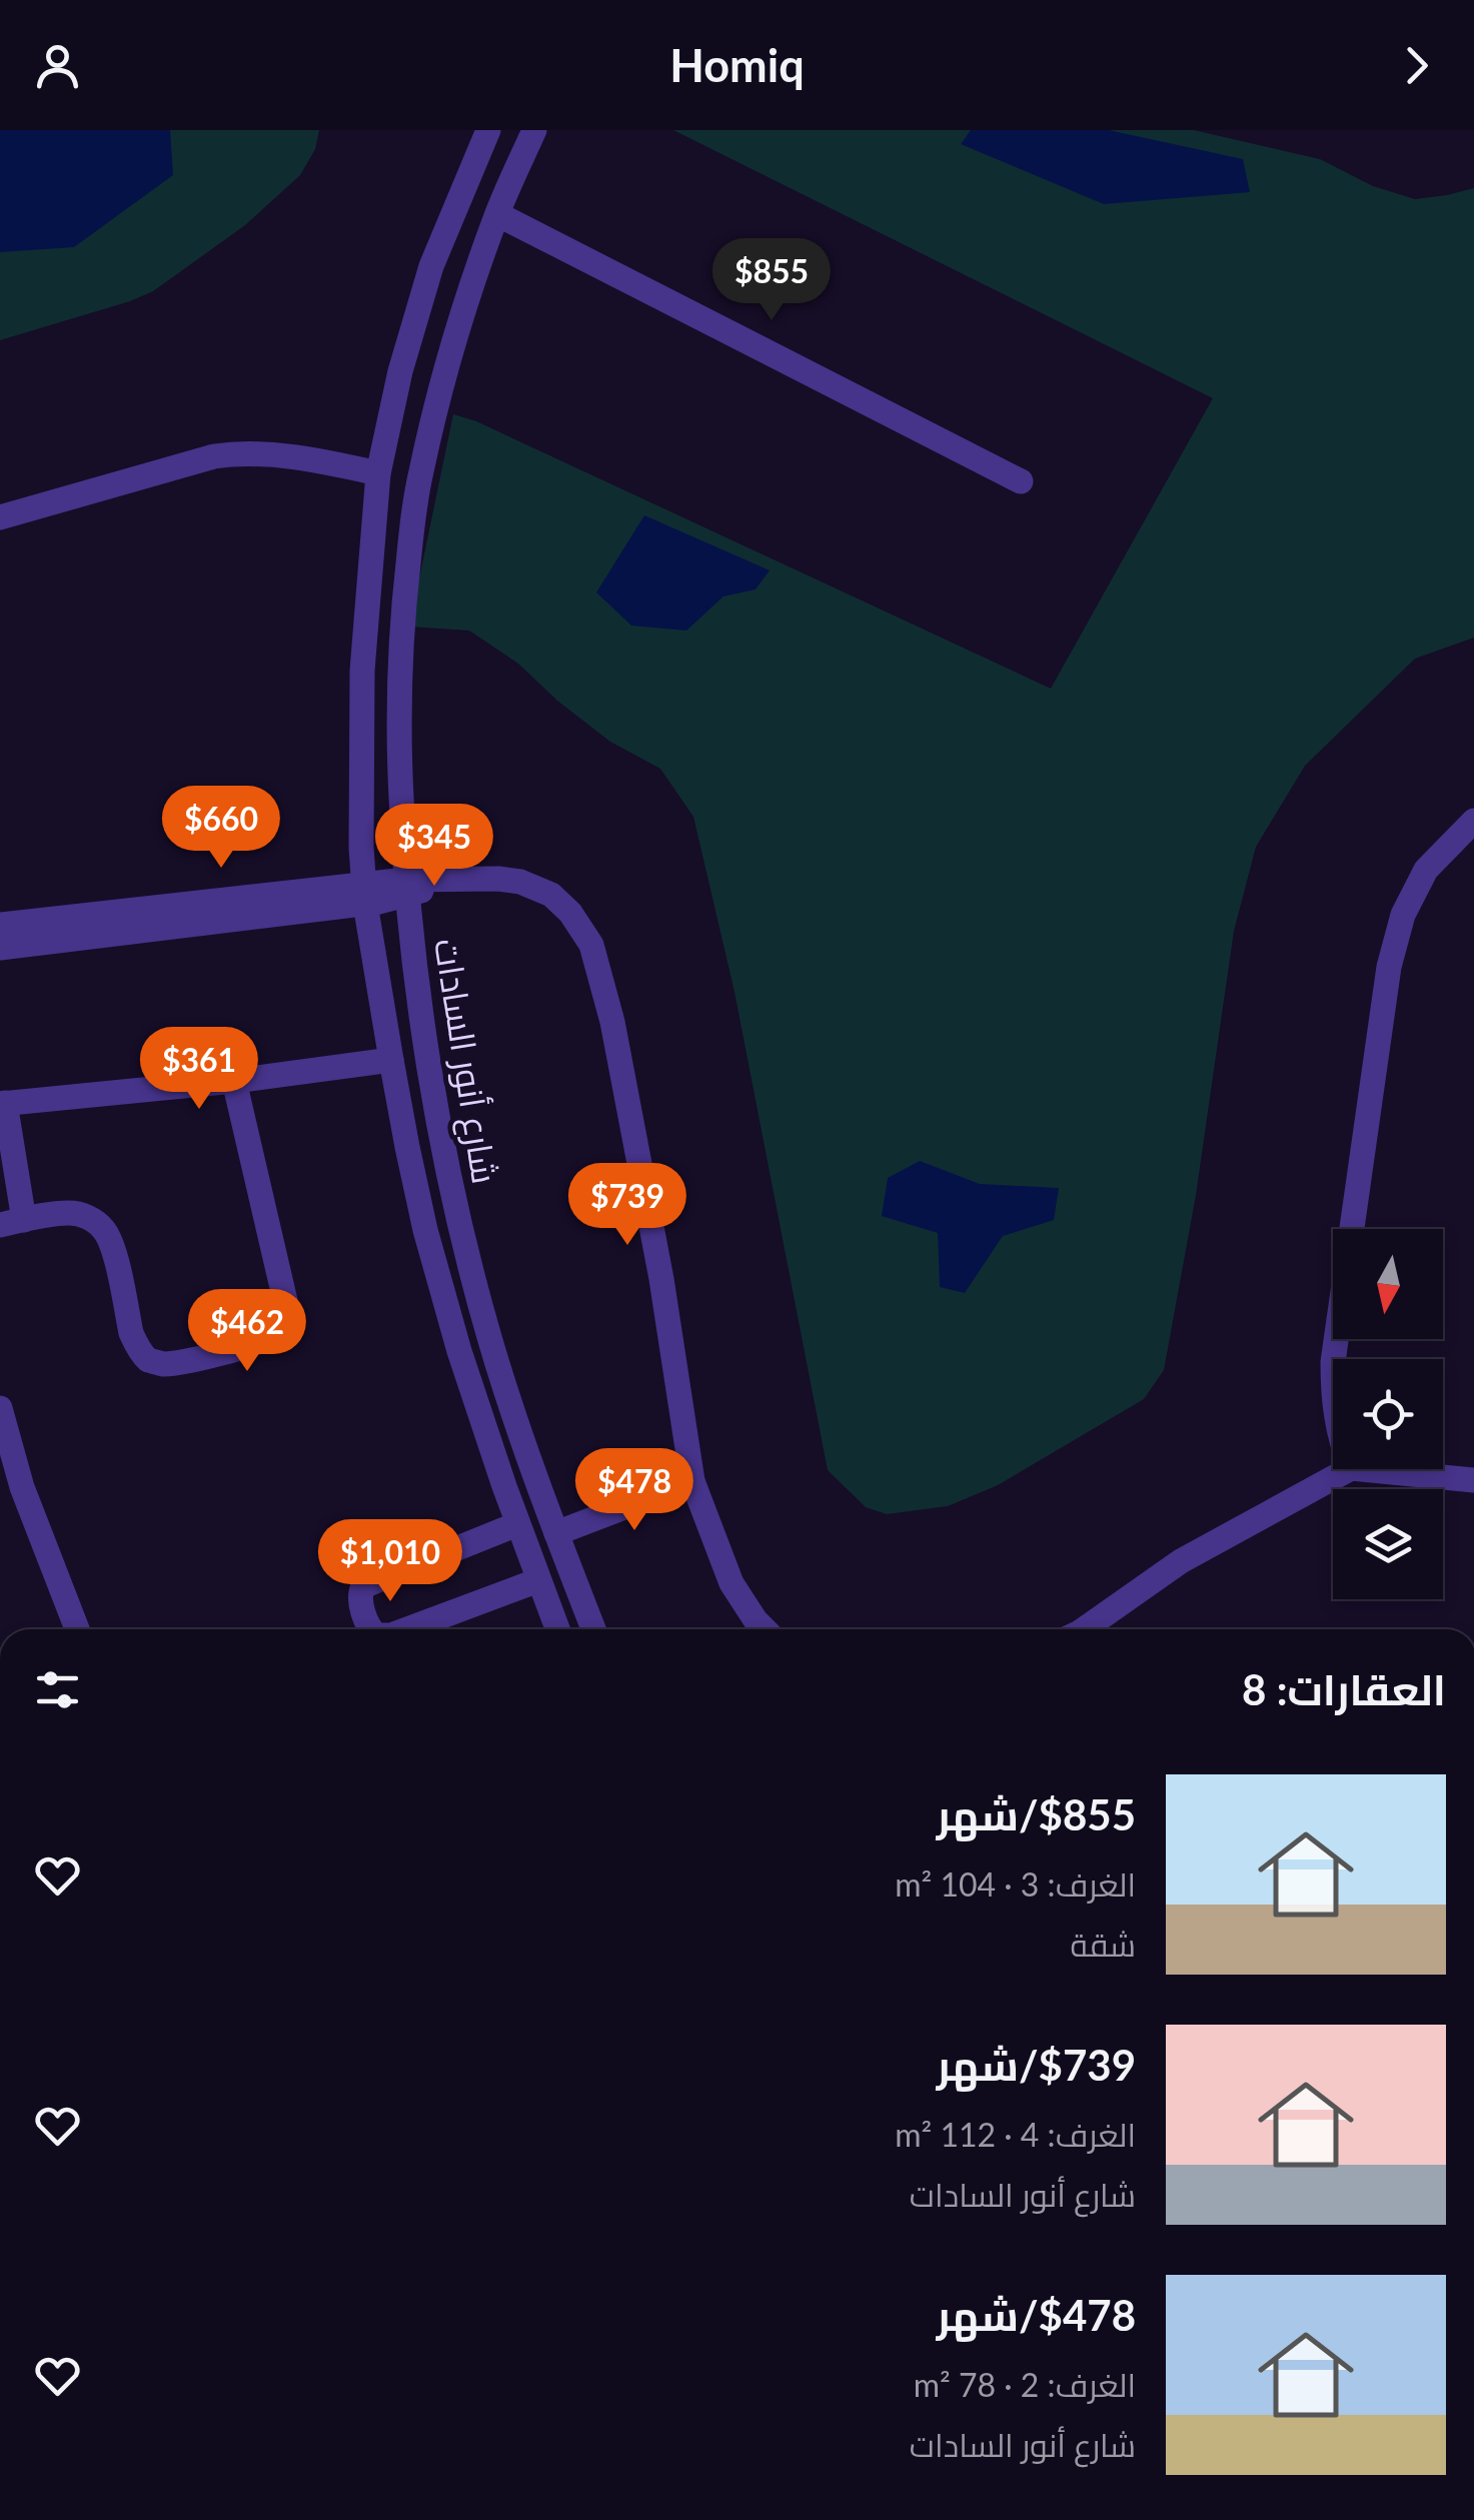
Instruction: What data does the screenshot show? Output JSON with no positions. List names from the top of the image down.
{
  "streets": {
    "street": ["شارع أنور السادات"]
  },
  "north": "bottom",
  "page": {
    "header": "Homiq",
    "price": [
      "$855",
      "$660",
      "$345",
      "$361",
      "$739",
      "$462",
      "$478",
      "$1,010"
    ],
    "heading": "العقارات: 8",
    "list": [
      {
        "name": "$855/شهر",
        "note": "الغرف: 3 · 104 m² · شقة"
      },
      {
        "name": "$739/شهر",
        "note": "الغرف: 4 · 112 m² · شارع أنور السادات"
      },
      {
        "name": "$478/شهر",
        "note": "الغرف: 2 · 78 m² · شارع أنور السادات"
      }
    ]
  }
}
